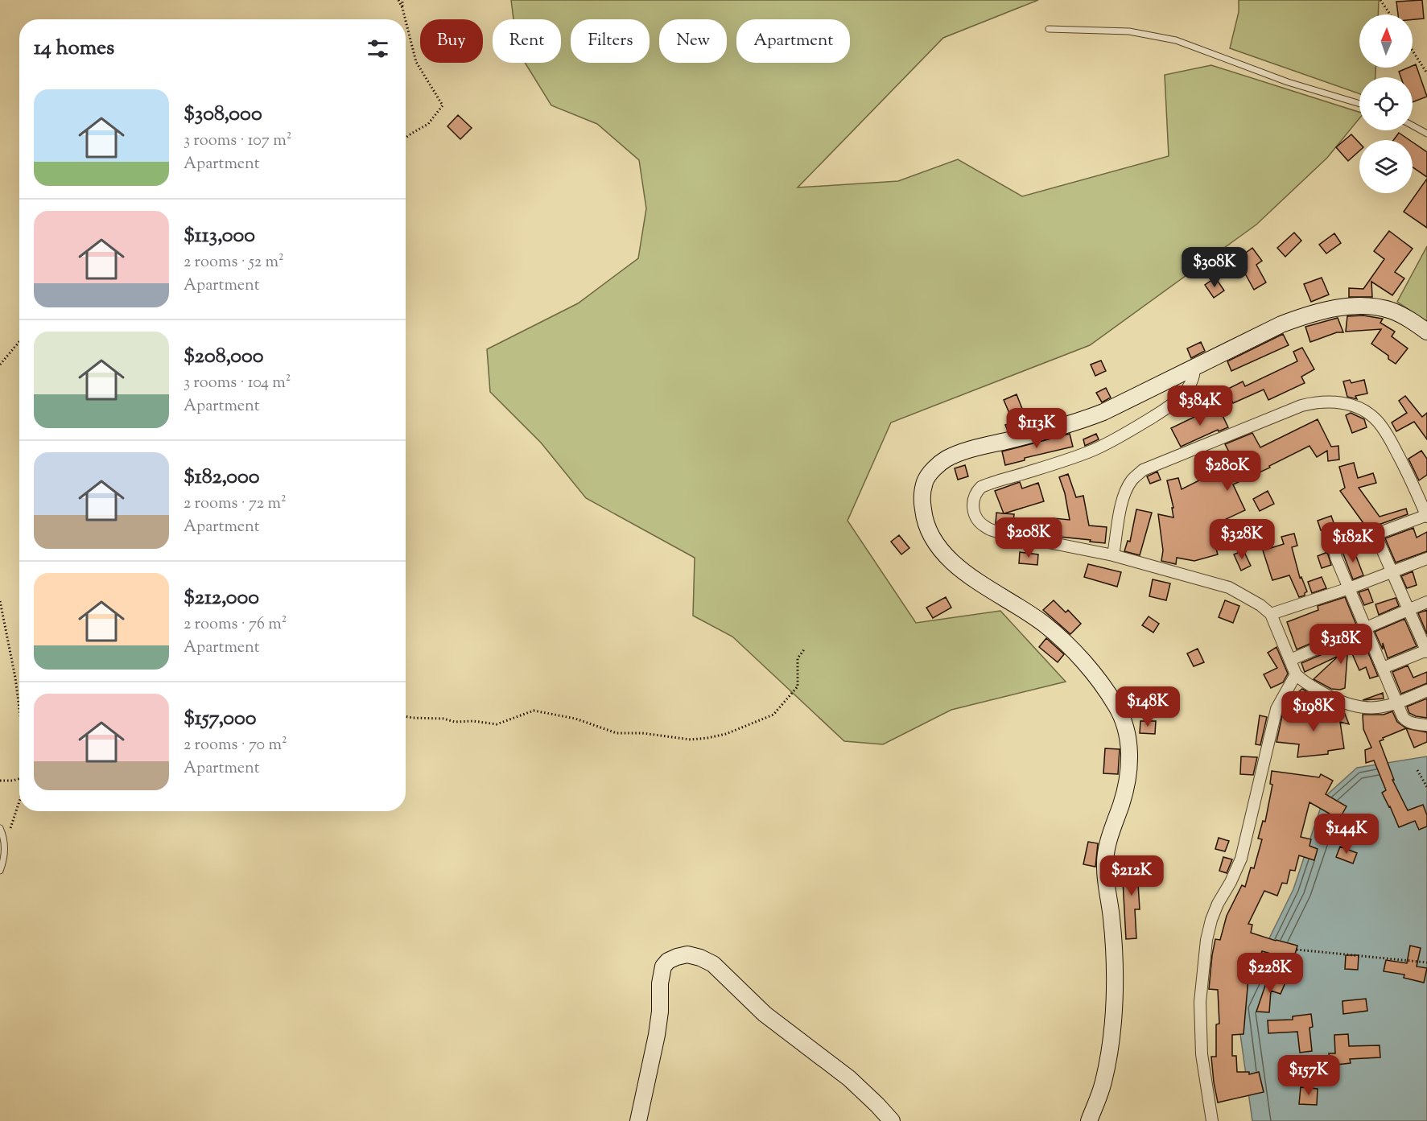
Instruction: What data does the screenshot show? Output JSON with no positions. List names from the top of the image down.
{
  "north": "top",
  "page": {
    "chip": [
      "Buy",
      "Rent",
      "Filters",
      "New",
      "Apartment"
    ],
    "heading": "14 homes",
    "list": [
      {
        "name": "$308,000",
        "note": "3 rooms · 107 m² · Apartment"
      },
      {
        "name": "$113,000",
        "note": "2 rooms · 52 m² · Apartment"
      },
      {
        "name": "$208,000",
        "note": "3 rooms · 104 m² · Apartment"
      },
      {
        "name": "$182,000",
        "note": "2 rooms · 72 m² · Apartment"
      },
      {
        "name": "$212,000",
        "note": "2 rooms · 76 m² · Apartment"
      },
      {
        "name": "$157,000",
        "note": "2 rooms · 70 m² · Apartment"
      }
    ],
    "price": [
      "$308K",
      "$384K",
      "$113K",
      "$280K",
      "$208K",
      "$328K",
      "$182K",
      "$318K",
      "$148K",
      "$198K",
      "$144K",
      "$212K",
      "$228K",
      "$157K"
    ]
  }
}
